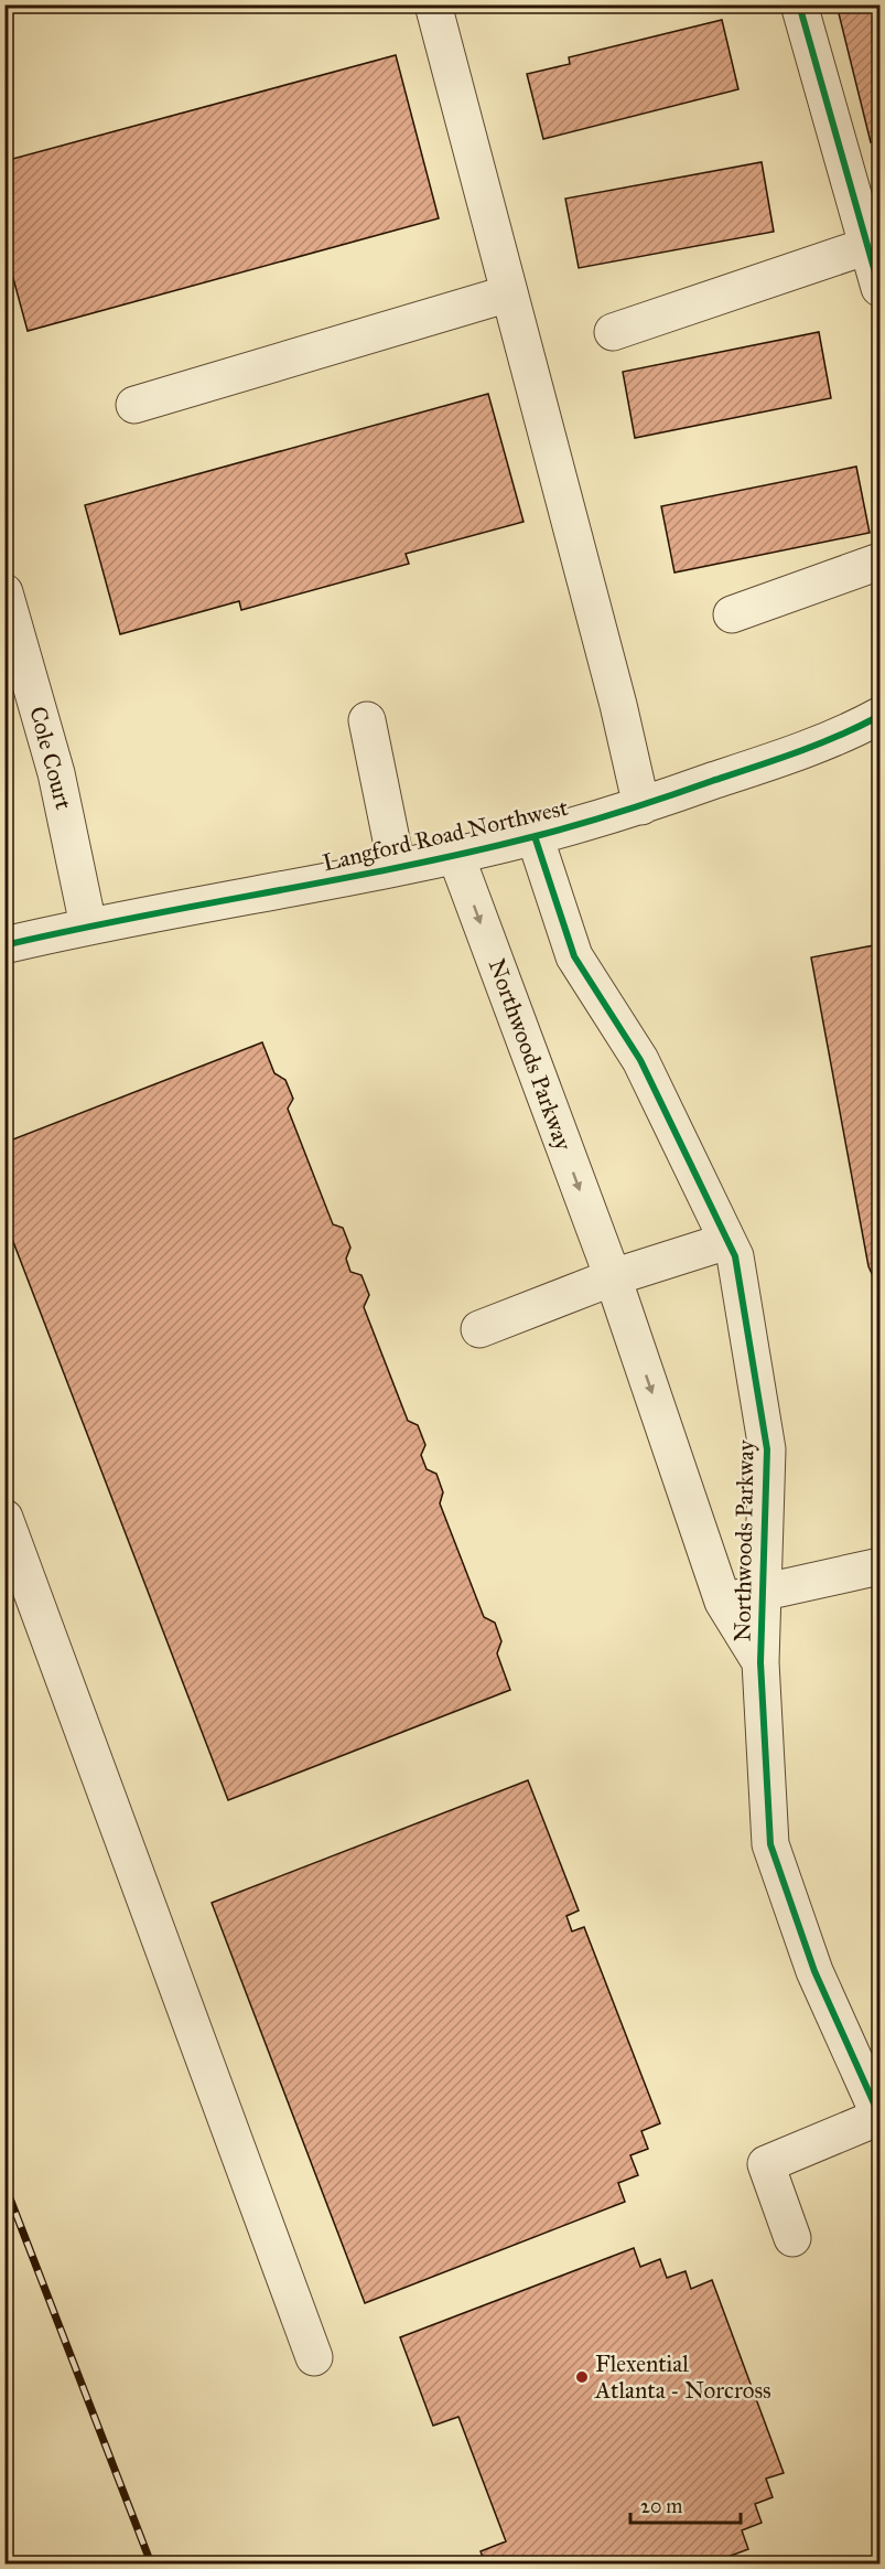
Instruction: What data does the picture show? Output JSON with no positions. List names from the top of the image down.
{
  "streets": {
    "street": ["Cole Court", "Langford Road Northwest", "Northwoods Parkway"]
  },
  "crossings": [
    ["Cole Court", "Langford Road Northwest"],
    ["Langford Road Northwest", "Northwoods Parkway"]
  ],
  "places": ["Flexential Atlanta - Norcross"],
  "scale_bar": "20 m"
}
